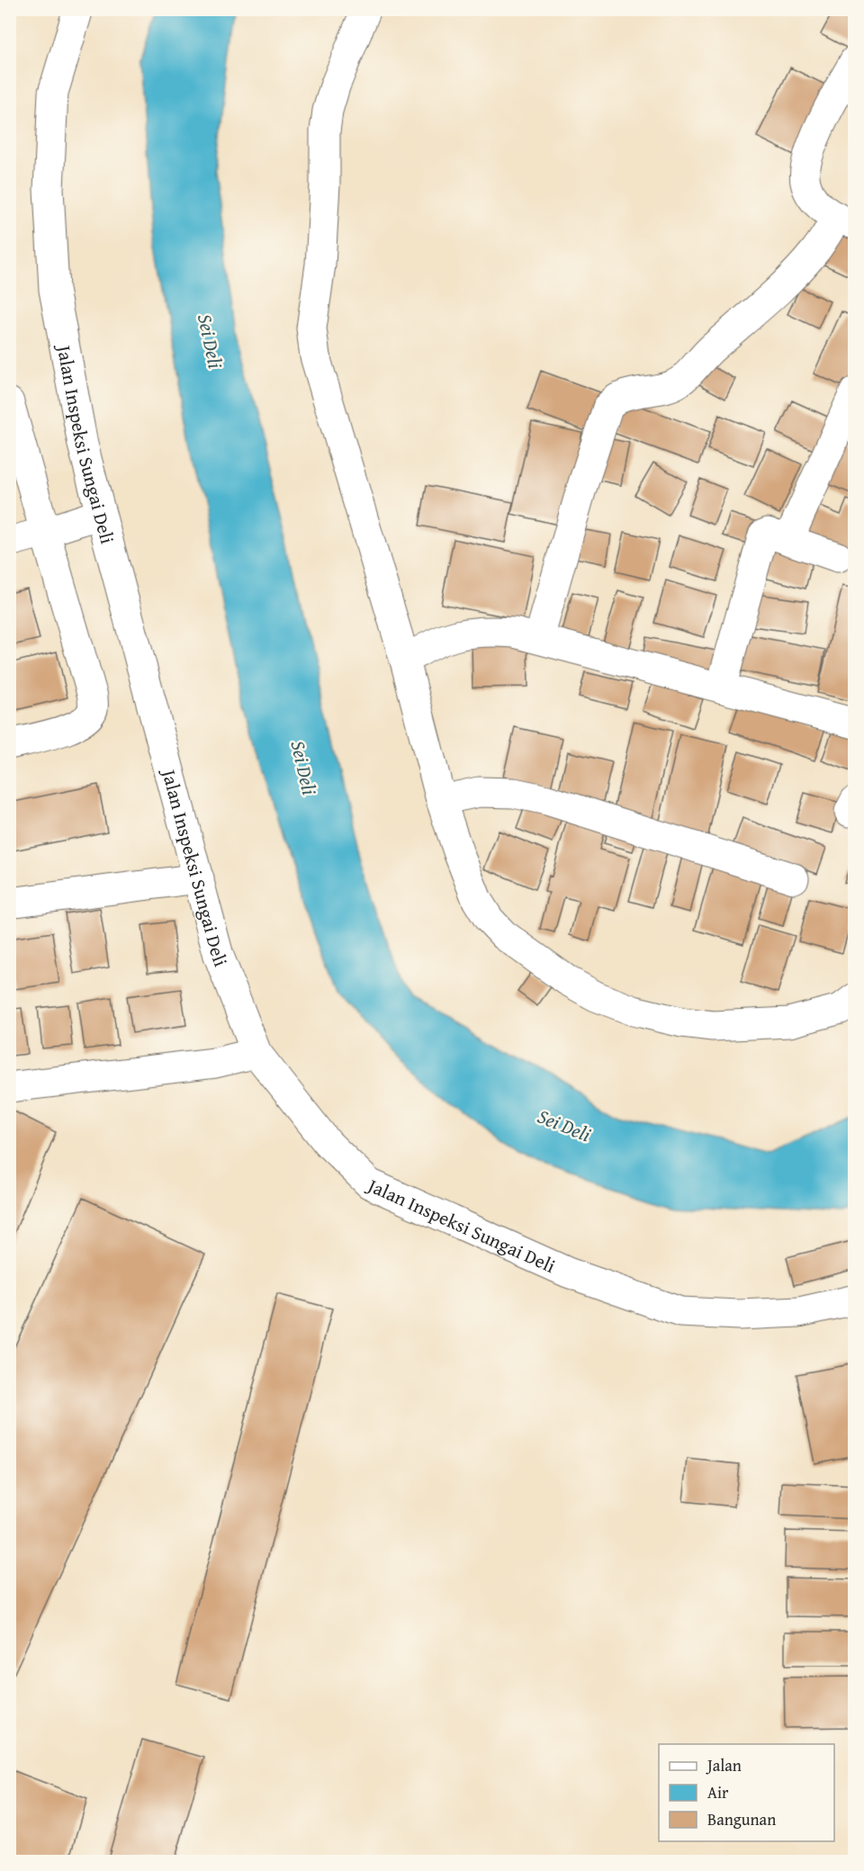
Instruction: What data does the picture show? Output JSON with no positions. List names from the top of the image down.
{
  "streets": {
    "street": ["Jalan Inspeksi Sungai Deli"]
  },
  "water": ["Sei Deli"],
  "legend": ["Jalan", "Air", "Bangunan"]
}
